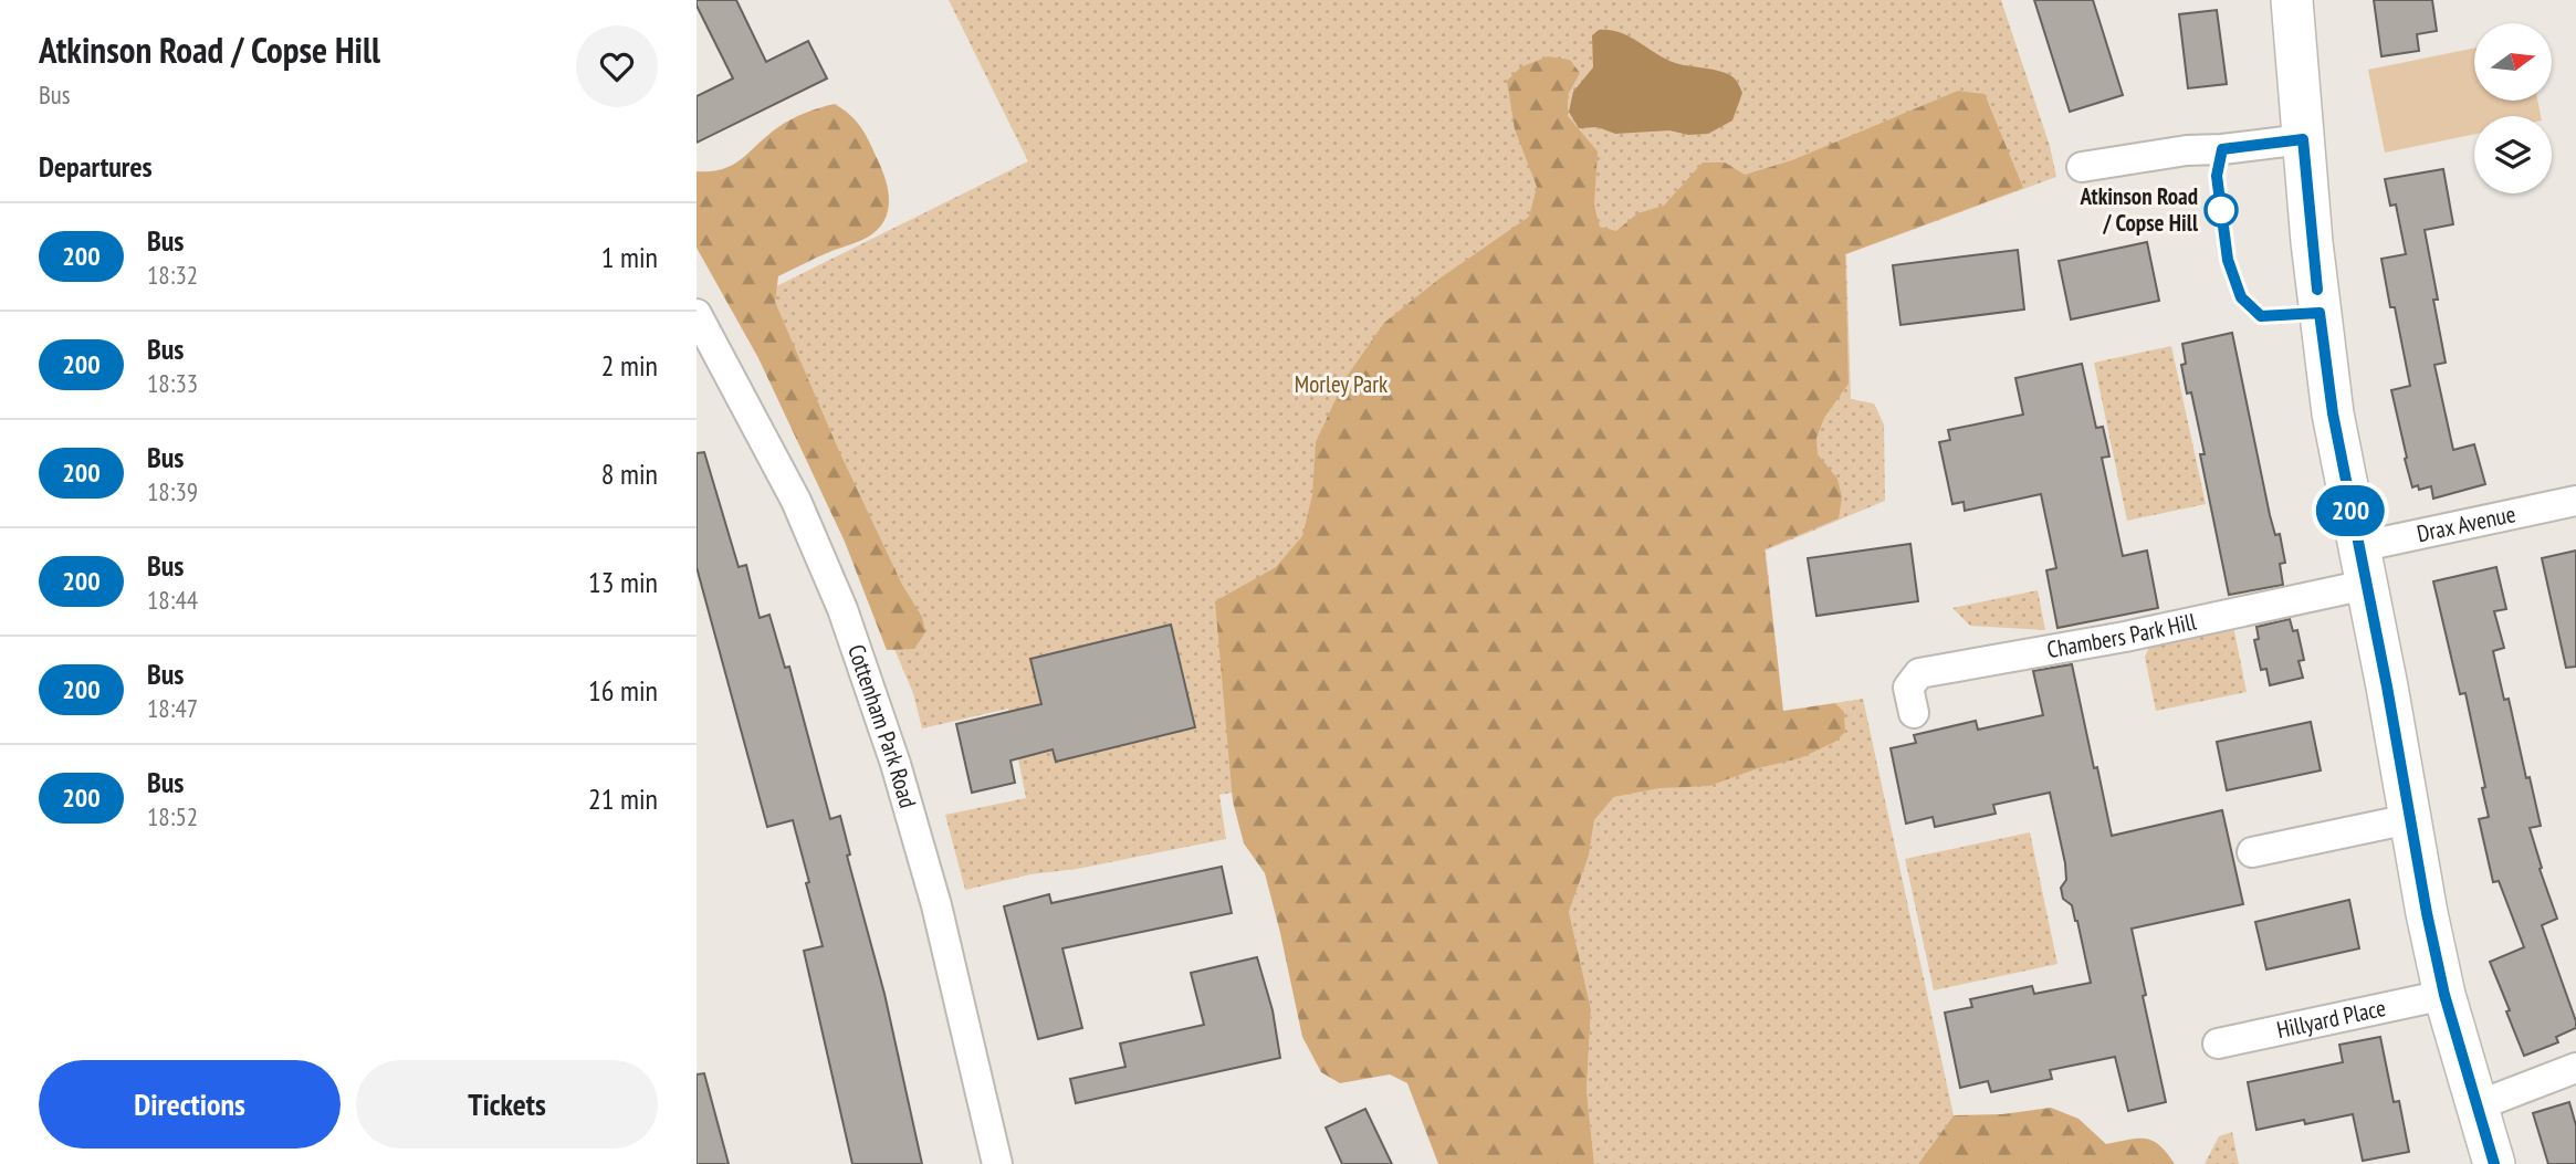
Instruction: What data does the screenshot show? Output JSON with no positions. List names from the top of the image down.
{
  "streets": {
    "street": [
      "Drax Avenue",
      "Chambers Park Hill",
      "Cottenham Park Road",
      "Hillyard Place"
    ]
  },
  "crossings": [
    ["Drax Avenue", "Chambers Park Hill"]
  ],
  "parks": ["Morley Park"],
  "places": ["Atkinson Road / Copse Hill"],
  "lines": ["bus line 200"],
  "north": "right",
  "page": {
    "heading": [
      ["Atkinson Road / Copse Hill", "Bus"],
      "Departures"
    ],
    "on_map": "200",
    "list": [
      {
        "mark": "200",
        "name": "Bus",
        "note": "18:32",
        "value": "1 min"
      },
      {
        "mark": "200",
        "name": "Bus",
        "note": "18:33",
        "value": "2 min"
      },
      {
        "mark": "200",
        "name": "Bus",
        "note": "18:39",
        "value": "8 min"
      },
      {
        "mark": "200",
        "name": "Bus",
        "note": "18:44",
        "value": "13 min"
      },
      {
        "mark": "200",
        "name": "Bus",
        "note": "18:47",
        "value": "16 min"
      },
      {
        "mark": "200",
        "name": "Bus",
        "note": "18:52",
        "value": "21 min"
      }
    ],
    "buttons": ["Directions", "Tickets"]
  }
}
